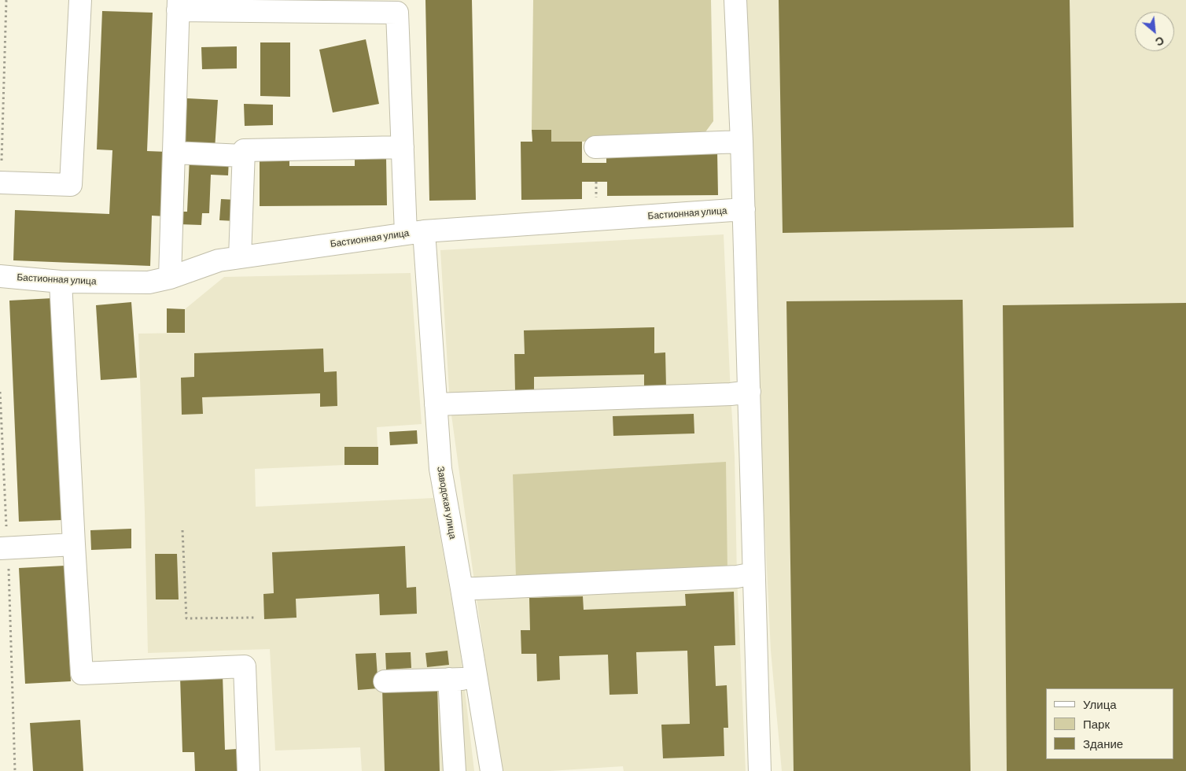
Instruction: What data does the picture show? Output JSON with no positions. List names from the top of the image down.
{
  "streets": {
    "street": ["Бастионная улица", "Заводская улица"]
  },
  "crossings": [
    ["Бастионная улица", "Заводская улица"]
  ],
  "legend": ["Улица", "Парк", "Здание"],
  "north": "bottom right"
}
